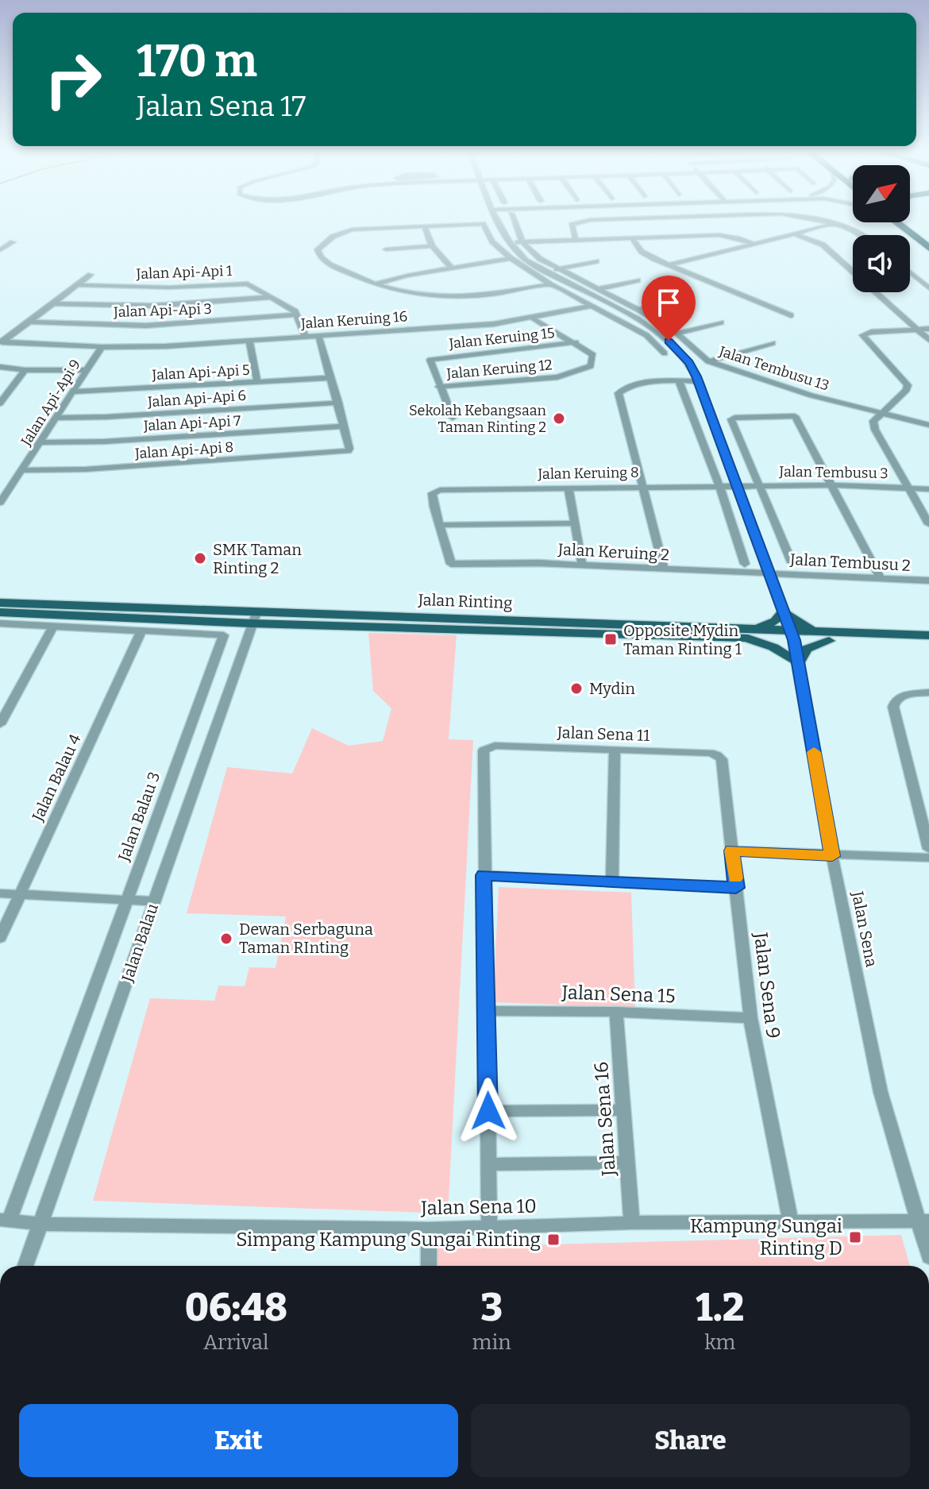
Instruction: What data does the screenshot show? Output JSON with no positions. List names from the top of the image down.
{
  "streets": {
    "main road": ["Jalan Rinting"],
    "street": [
      "Jalan Api-Api 1",
      "Jalan Api-Api 3",
      "Jalan Keruing 16",
      "Jalan Keruing 15",
      "Jalan Tembusu 13",
      "Jalan Keruing 12",
      "Jalan Api-Api 5",
      "Jalan Api-Api 6",
      "Jalan Api-Api 9",
      "Jalan Api-Api 7",
      "Jalan Api-Api 8",
      "Jalan Tembusu 3",
      "Jalan Keruing 8",
      "Jalan Keruing 2",
      "Jalan Tembusu 2",
      "Jalan Sena 11",
      "Jalan Balau 4",
      "Jalan Balau 3",
      "Jalan Sena",
      "Jalan Balau",
      "Jalan Sena 9",
      "Jalan Sena 15",
      "Jalan Sena 16",
      "Jalan Sena 10"
    ]
  },
  "crossings": [
    ["Jalan Api-Api 1", "Jalan Api-Api 3"],
    ["Jalan Keruing 16", "Jalan Keruing 12"],
    ["Jalan Keruing 16", "Jalan Api-Api 9"],
    ["Jalan Keruing 16", "Jalan Sena"],
    ["Jalan Keruing 15", "Jalan Keruing 12"],
    ["Jalan Api-Api 5", "Jalan Api-Api 9"],
    ["Jalan Api-Api 6", "Jalan Api-Api 9"],
    ["Jalan Api-Api 9", "Jalan Api-Api 7"],
    ["Jalan Api-Api 9", "Jalan Api-Api 8"],
    ["Jalan Api-Api 7", "Jalan Api-Api 8"],
    ["Jalan Tembusu 3", "Jalan Keruing 8"],
    ["Jalan Tembusu 3", "Jalan Sena"],
    ["Jalan Keruing 8", "Jalan Keruing 2"],
    ["Jalan Keruing 8", "Jalan Sena"],
    ["Jalan Keruing 2", "Jalan Tembusu 2"],
    ["Jalan Keruing 2", "Jalan Sena"],
    ["Jalan Tembusu 2", "Jalan Sena"],
    ["Jalan Rinting", "Jalan Sena"],
    ["Jalan Rinting", "Jalan Balau"],
    ["Jalan Sena 11", "Jalan Sena 9"],
    ["Jalan Balau 4", "Jalan Balau 3"],
    ["Jalan Balau 3", "Jalan Sena 10"],
    ["Jalan Sena", "Jalan Sena 10"],
    ["Jalan Balau", "Jalan Sena 10"],
    ["Jalan Sena 9", "Jalan Sena 15"],
    ["Jalan Sena 9", "Jalan Sena 10"],
    ["Jalan Sena 15", "Jalan Sena 16"],
    ["Jalan Sena 16", "Jalan Sena 10"]
  ],
  "places": {
    "other": [
      "Sekolah Kebangsaan Taman Rinting 2",
      "SMK Taman Rinting 2",
      "Mydin",
      "Dewan Serbaguna Taman RInting"
    ],
    "transit": ["Opposite Mydin Taman Rinting 1", "Kampung Sungai Rinting D", "Simpang Kampung Sungai Rinting"]
  },
  "north": "top right",
  "page": {
    "turn": ["170 m", "Jalan Sena 17"],
    "eta": [
      "06:48",
      "Arrival",
      "3",
      "min",
      "1.2",
      "km"
    ],
    "buttons": ["Exit", "Share"]
  }
}
